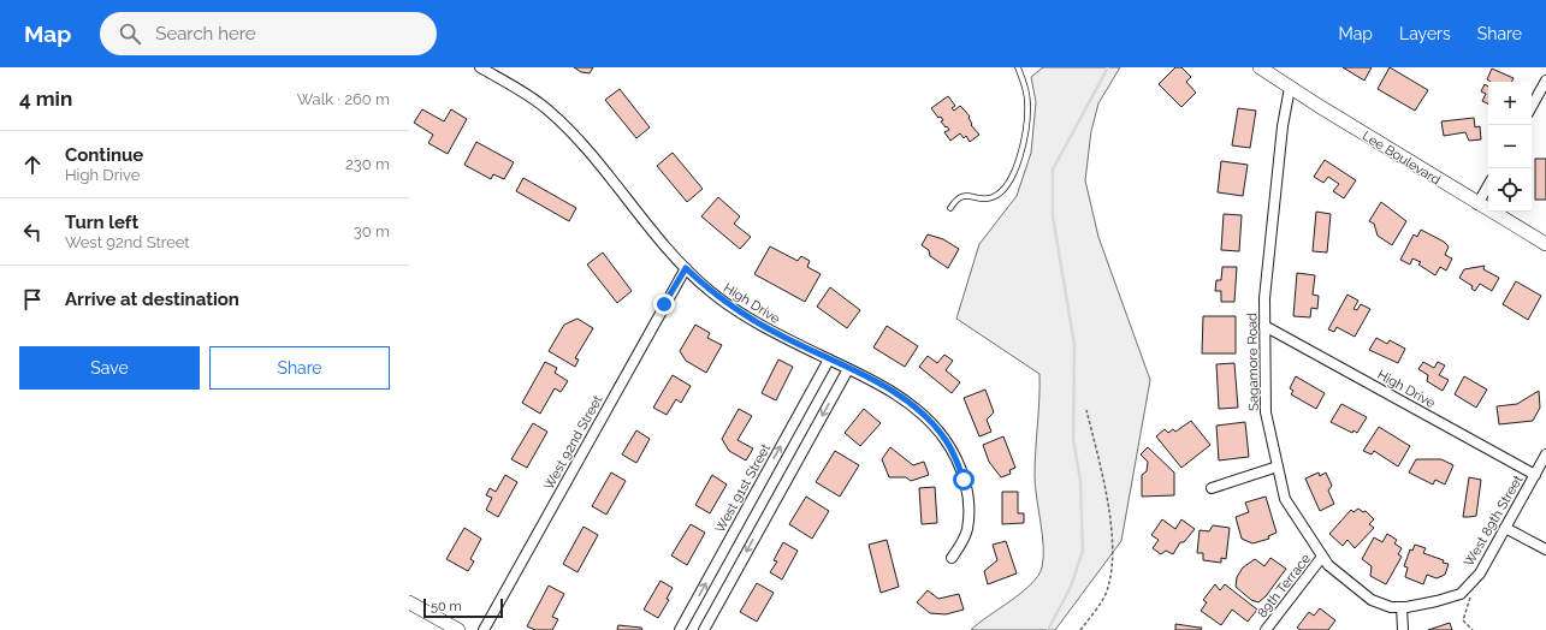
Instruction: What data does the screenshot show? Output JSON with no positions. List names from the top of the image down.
{
  "streets": {
    "street": [
      "Lee Boulevard",
      "High Drive",
      "Sagamore Road",
      "West 92nd Street",
      "West 91st Street",
      "West 89th Street",
      "89th Terrace"
    ]
  },
  "crossings": [
    ["Lee Boulevard", "Sagamore Road"],
    ["High Drive", "Sagamore Road"],
    ["High Drive", "West 92nd Street"],
    ["High Drive", "West 91st Street"],
    ["High Drive", "West 89th Street"],
    ["Sagamore Road", "West 89th Street"],
    ["Sagamore Road", "89th Terrace"]
  ],
  "scale_bar": "50 m",
  "page": {
    "header": "Map",
    "search": "Search here",
    "nav": ["Map", "Layers", "Share"],
    "heading": ["4 min", "Walk · 260 m"],
    "map_buttons": ["+", "−"],
    "list": [
      ["Continue", "High Drive", "230 m"],
      ["Turn left", "West 92nd Street", "30 m"],
      "Arrive at destination"
    ],
    "buttons": ["Save", "Share"],
    "scale": "50 m"
  }
}
